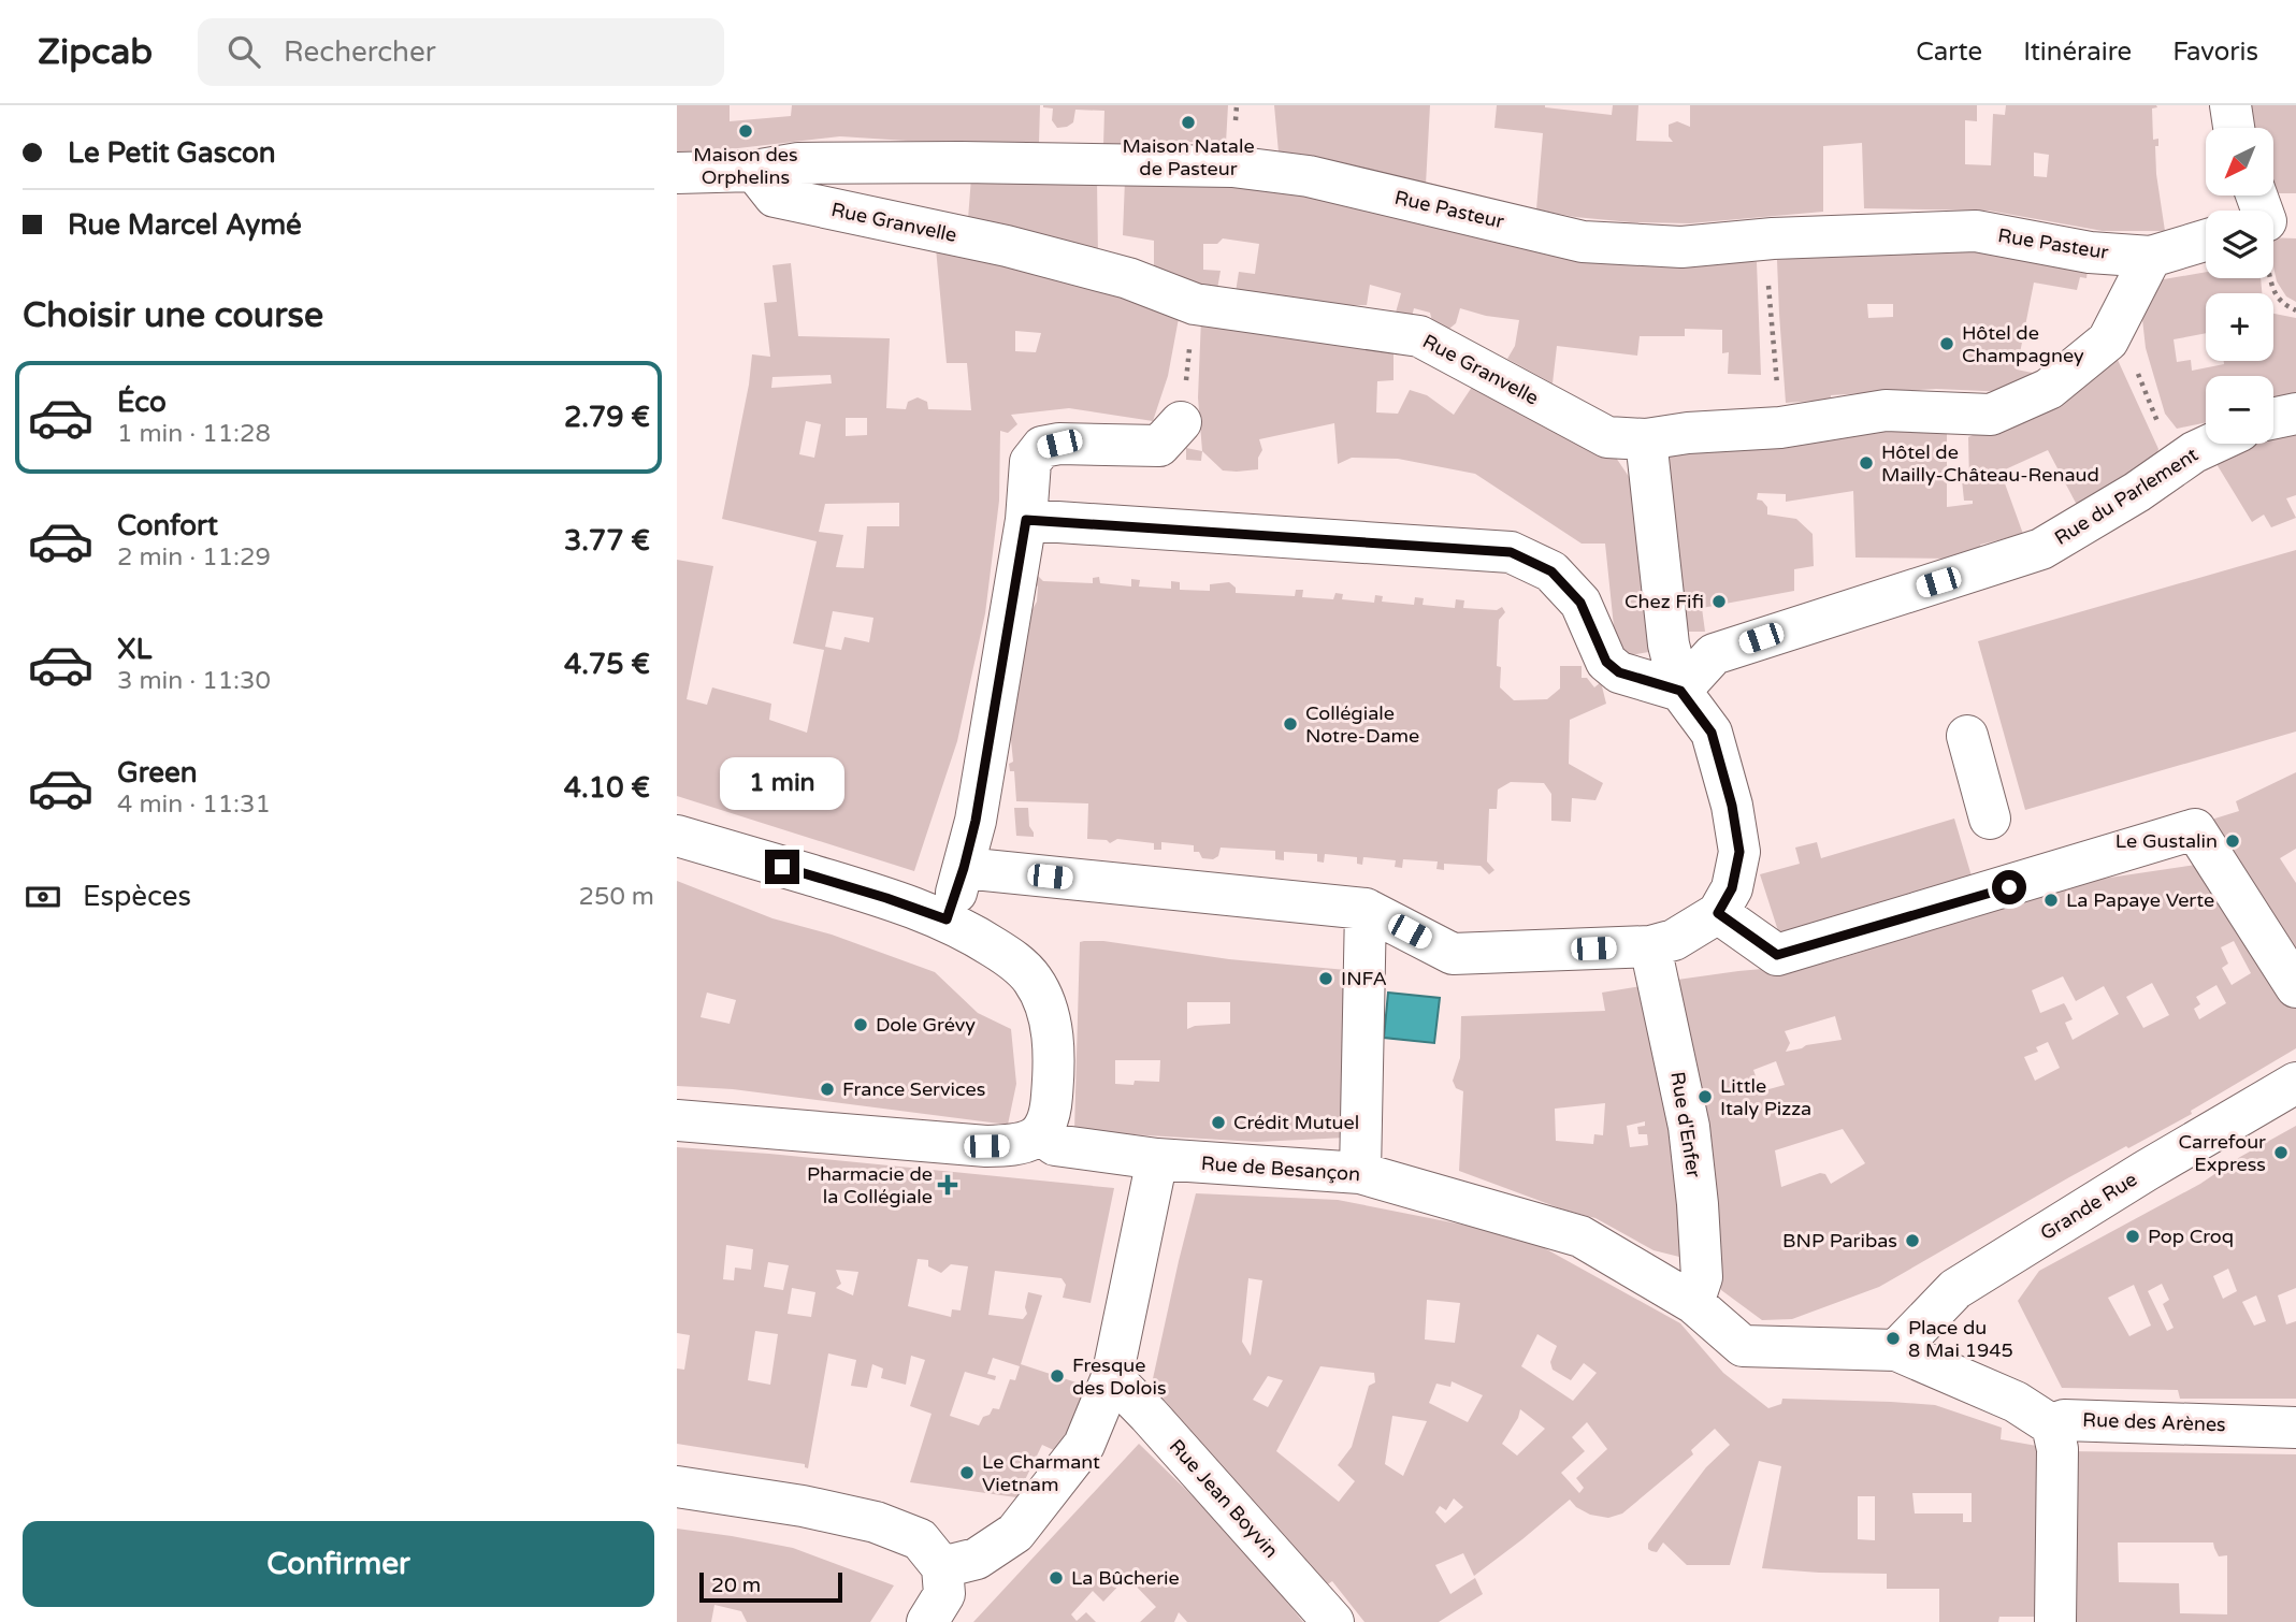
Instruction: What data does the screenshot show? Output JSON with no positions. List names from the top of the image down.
{
  "streets": {
    "street": [
      "Rue Pasteur",
      "Rue Granvelle",
      "Rue du Parlement",
      "Rue d'Enfer",
      "Rue de Besançon",
      "Grande Rue",
      "Rue des Arènes",
      "Rue Jean Boyvin"
    ]
  },
  "crossings": [
    ["Rue Pasteur", "Rue Granvelle"],
    ["Rue d'Enfer", "Rue de Besançon"],
    ["Rue de Besançon", "Grande Rue"]
  ],
  "places": {
    "other": [
      "Maison Natale de Pasteur",
      "Maison des Orphelins",
      "Hôtel de Champagney",
      "Hôtel de Mailly-Château-Renaud",
      "Chez Fifi",
      "Collégiale Notre-Dame",
      "Le Gustalin",
      "La Papaye Verte",
      "INFA",
      "Dole Grévy",
      "France Services",
      "Little Italy Pizza",
      "Crédit Mutuel",
      "Carrefour Express",
      "Pop Croq",
      "BNP Paribas",
      "Place du 8 Mai 1945",
      "Fresque des Dolois",
      "Le Charmant Vietnam",
      "La Bûcherie"
    ],
    "health": ["Pharmacie de la Collégiale"]
  },
  "scale_bar": "20 m",
  "north": "bottom left",
  "page": {
    "header": "Zipcab",
    "search": "Rechercher",
    "nav": ["Carte", "Itinéraire", "Favoris"],
    "banner": ["Le Petit Gascon", "Rue Marcel Aymé"],
    "map_buttons": ["+", "−"],
    "heading": "Choisir une course",
    "list": [
      {
        "name": "Éco",
        "note": "1 min · 11:28",
        "value": "2.79 €"
      },
      {
        "name": "Confort",
        "note": "2 min · 11:29",
        "value": "3.77 €"
      },
      {
        "name": "XL",
        "note": "3 min · 11:30",
        "value": "4.75 €"
      },
      {
        "name": "Green",
        "note": "4 min · 11:31",
        "value": "4.10 €"
      }
    ],
    "bubble": "1 min",
    "pay": ["Espèces", "250 m"],
    "buttons": "Confirmer",
    "scale": "20 m"
  }
}
